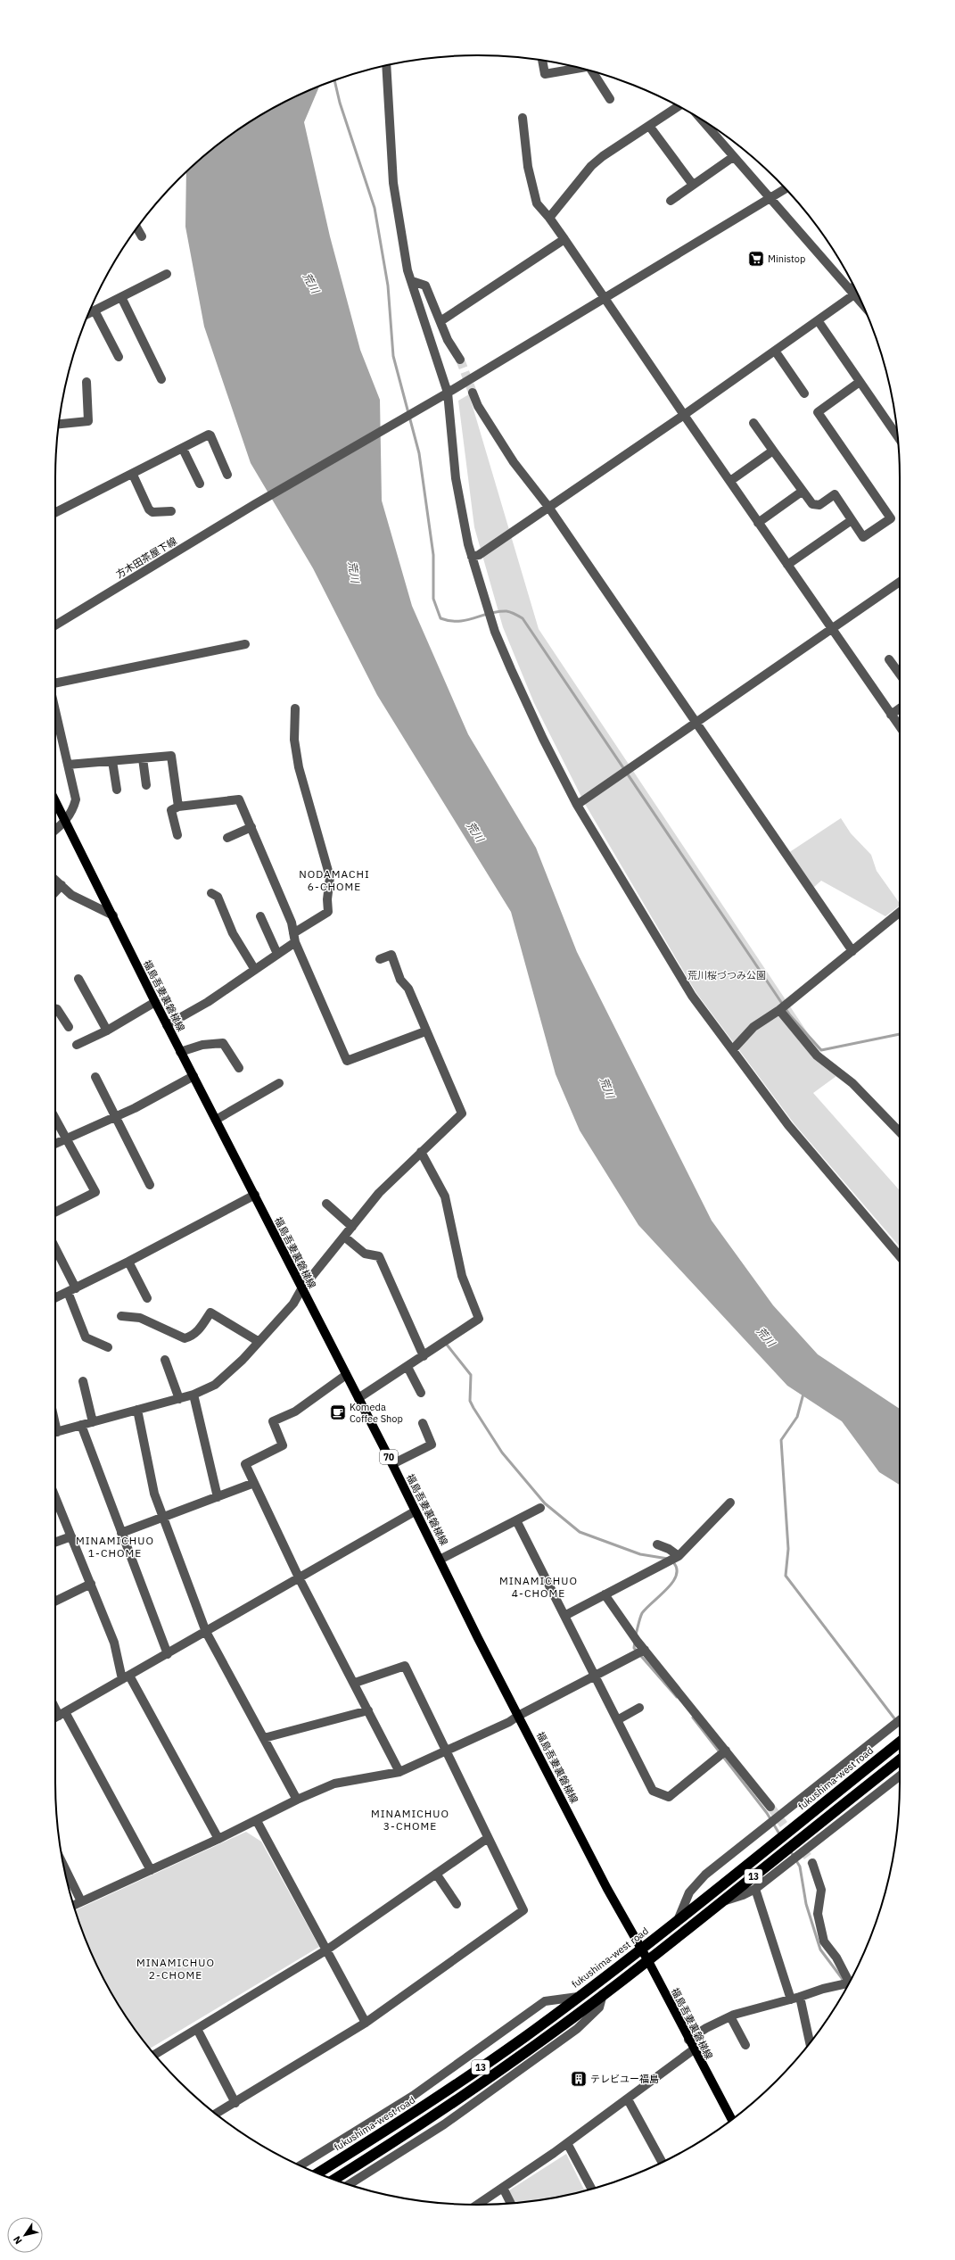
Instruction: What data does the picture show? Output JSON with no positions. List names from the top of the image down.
{
  "streets": {
    "highway": ["fukushima-west road", "13"],
    "main road": ["福島吾妻裏磐梯線", "70"],
    "street": ["方木田茶屋下線"]
  },
  "crossings": [
    ["福島吾妻裏磐梯線", "fukushima-west road"],
    ["福島吾妻裏磐梯線", "13"]
  ],
  "districts": [
    "NODAMACHI 6-CHOME",
    "MINAMICHUO 1-CHOME",
    "MINAMICHUO 4-CHOME",
    "MINAMICHUO 3-CHOME",
    "MINAMICHUO 2-CHOME"
  ],
  "water": ["荒川"],
  "parks": ["荒川桜づつみ公園"],
  "places": {
    "supermarket": ["Ministop"],
    "cafe": ["Komeda Coffee Shop"],
    "building": ["テレビユー福島"]
  },
  "north": "bottom left"
}
